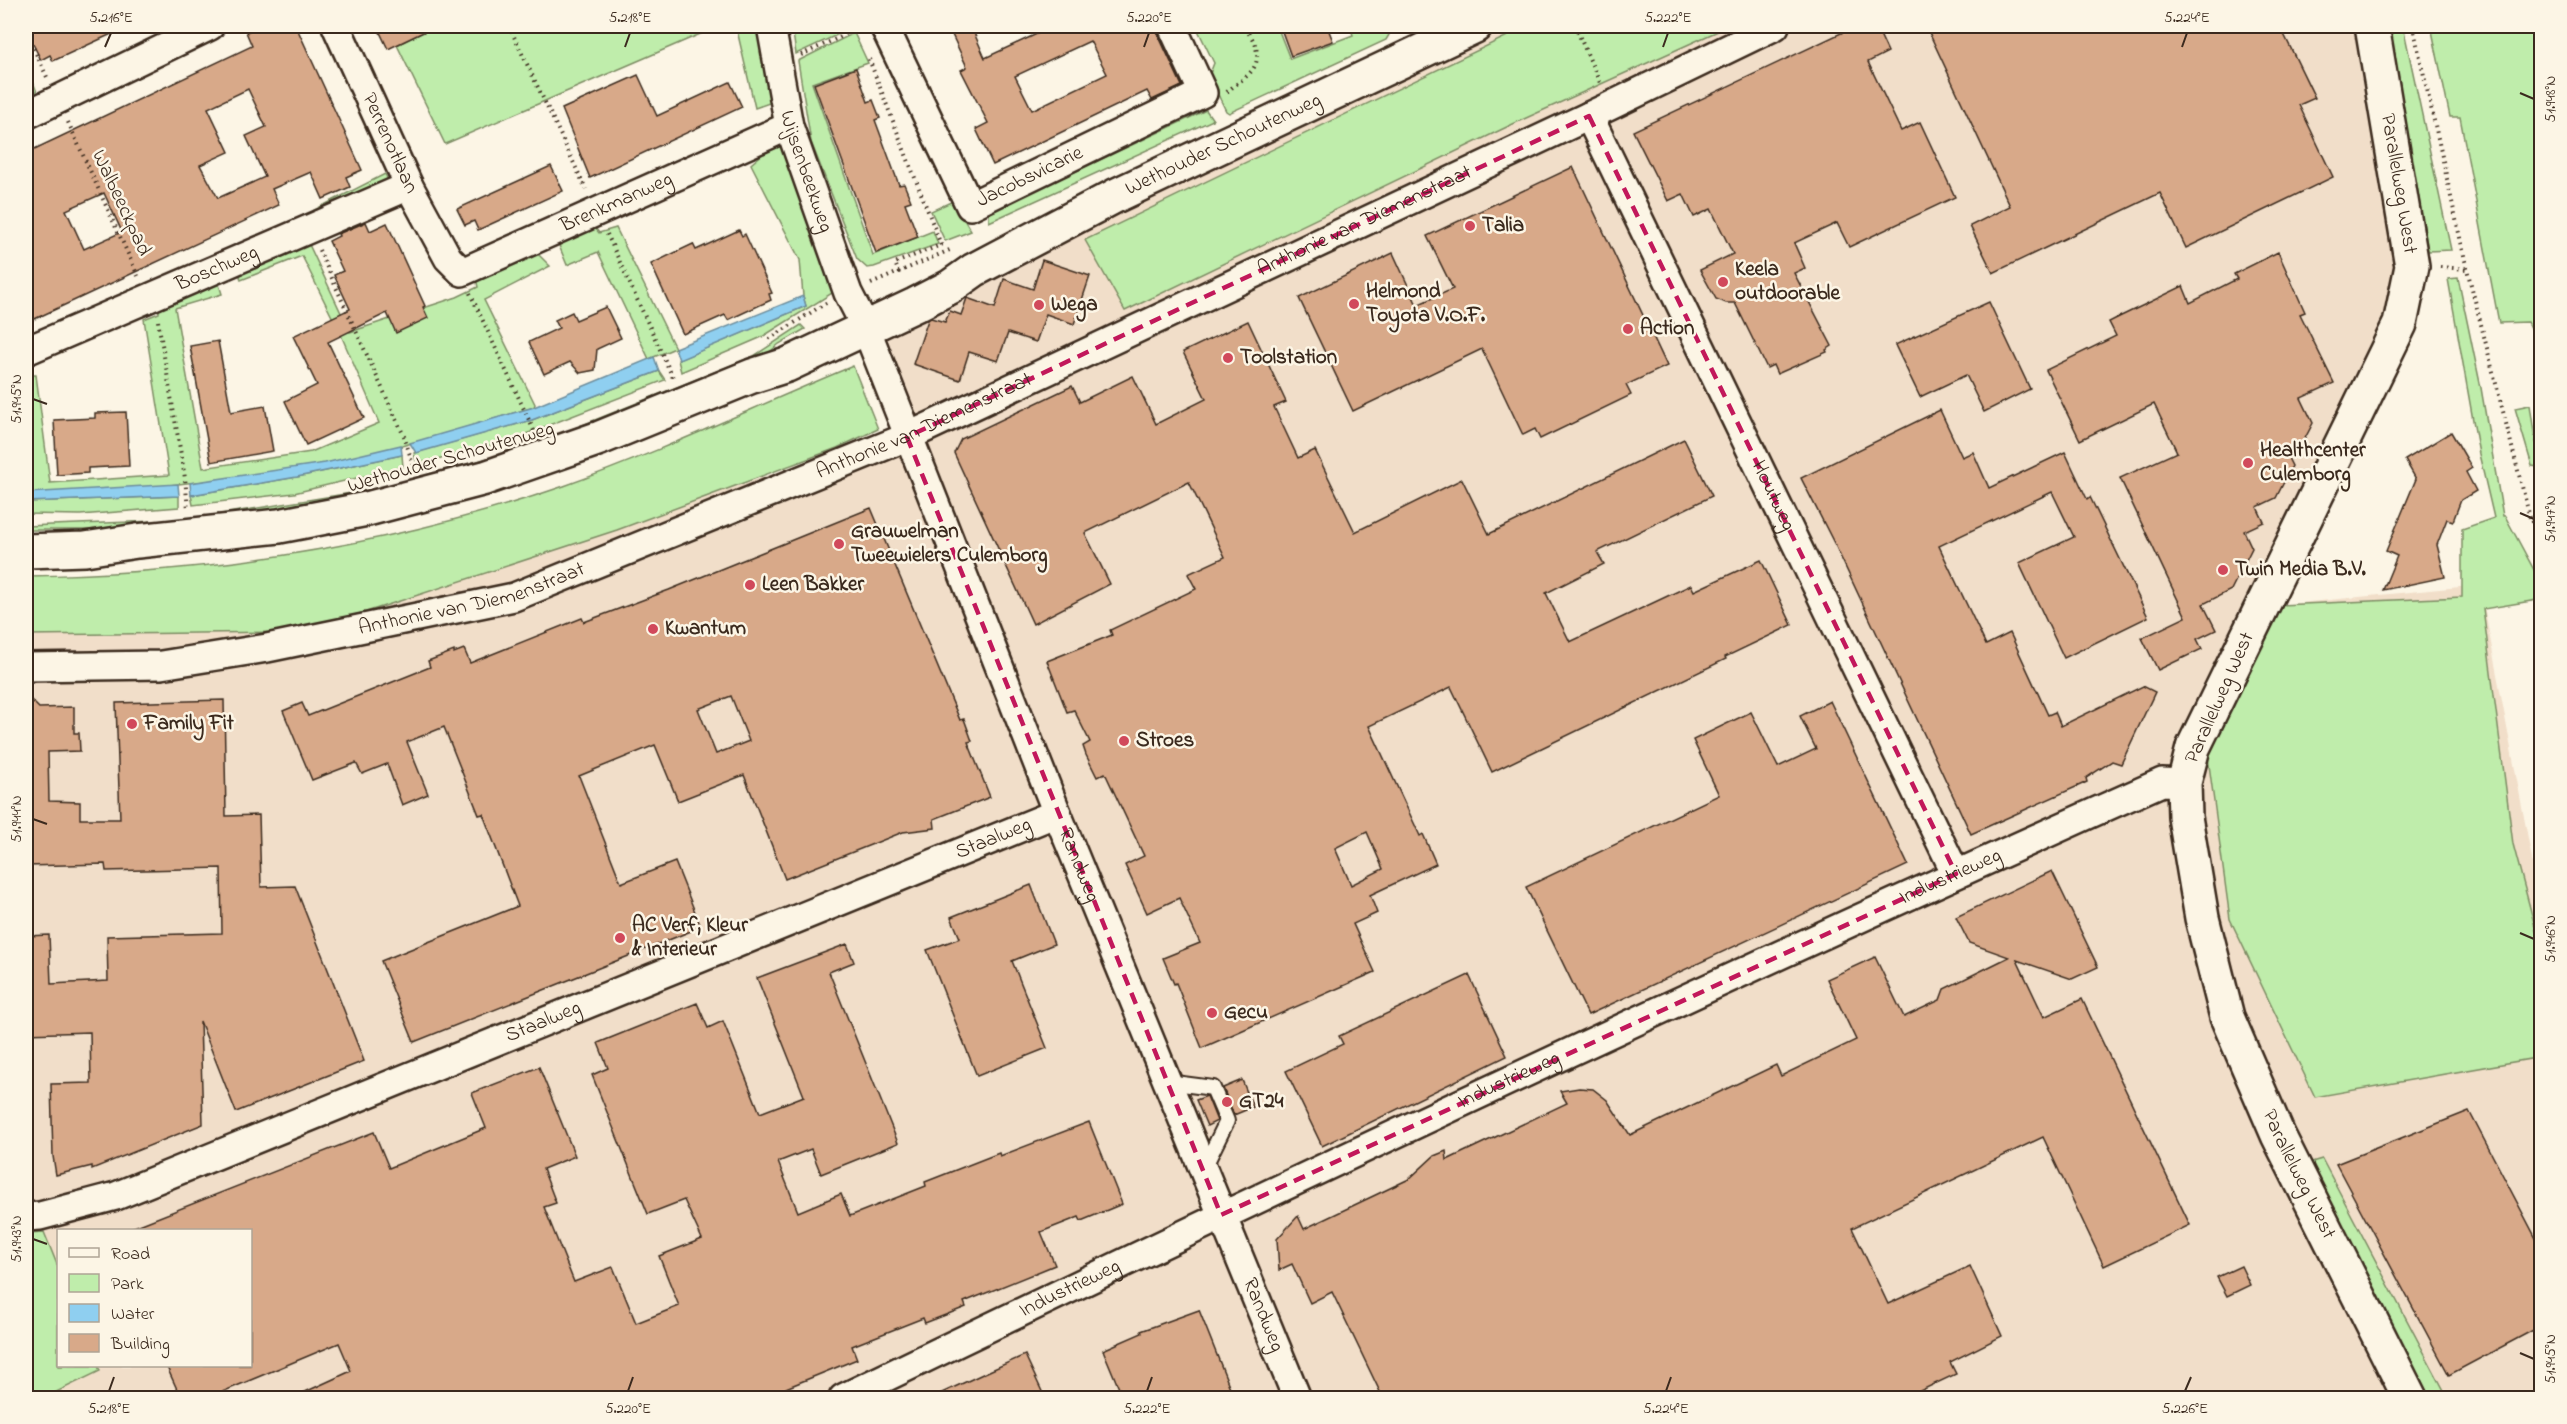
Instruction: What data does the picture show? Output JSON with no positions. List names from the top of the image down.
{
  "streets": {
    "street": [
      "Perrenotlaan",
      "Wethouder Schoutenweg",
      "Wijsenbeekweg",
      "Jacobsvicarie",
      "Parallelweg West",
      "Brenkmanweg",
      "Anthonie van Diemenstraat",
      "Boschweg",
      "Houtweg",
      "Staalweg",
      "Randweg",
      "Industrieweg"
    ],
    "path": ["Walbeeckpad"]
  },
  "crossings": [
    ["Perrenotlaan", "Brenkmanweg"],
    ["Perrenotlaan", "Boschweg"],
    ["Wethouder Schoutenweg", "Wijsenbeekweg"],
    ["Wethouder Schoutenweg", "Randweg"],
    ["Wijsenbeekweg", "Brenkmanweg"],
    ["Wijsenbeekweg", "Randweg"],
    ["Parallelweg West", "Industrieweg"],
    ["Walbeeckpad", "Boschweg"],
    ["Anthonie van Diemenstraat", "Houtweg"],
    ["Anthonie van Diemenstraat", "Randweg"],
    ["Houtweg", "Industrieweg"],
    ["Staalweg", "Randweg"],
    ["Randweg", "Industrieweg"]
  ],
  "places": [
    "Talia",
    "Keela outdoorable",
    "Helmond Toyota V.O.F.",
    "Wega",
    "Action",
    "Toolstation",
    "Healthcenter Culemborg",
    "Grauwelman Tweewielers Culemborg",
    "Twin Media B.V.",
    "Leen Bakker",
    "Kwantum",
    "Family Fit",
    "Stroes",
    "AC Verf, Kleur & Interieur",
    "Gecu",
    "GT24"
  ],
  "legend": [
    "Road",
    "Park",
    "Water",
    "Building"
  ],
  "coordinates": [
    "5.216°E",
    "5.218°E",
    "5.220°E",
    "5.222°E",
    "5.224°E",
    "51.948°N",
    "51.945°N",
    "51.947°N",
    "51.944°N",
    "51.946°N",
    "51.943°N",
    "5.226°E"
  ]
}
